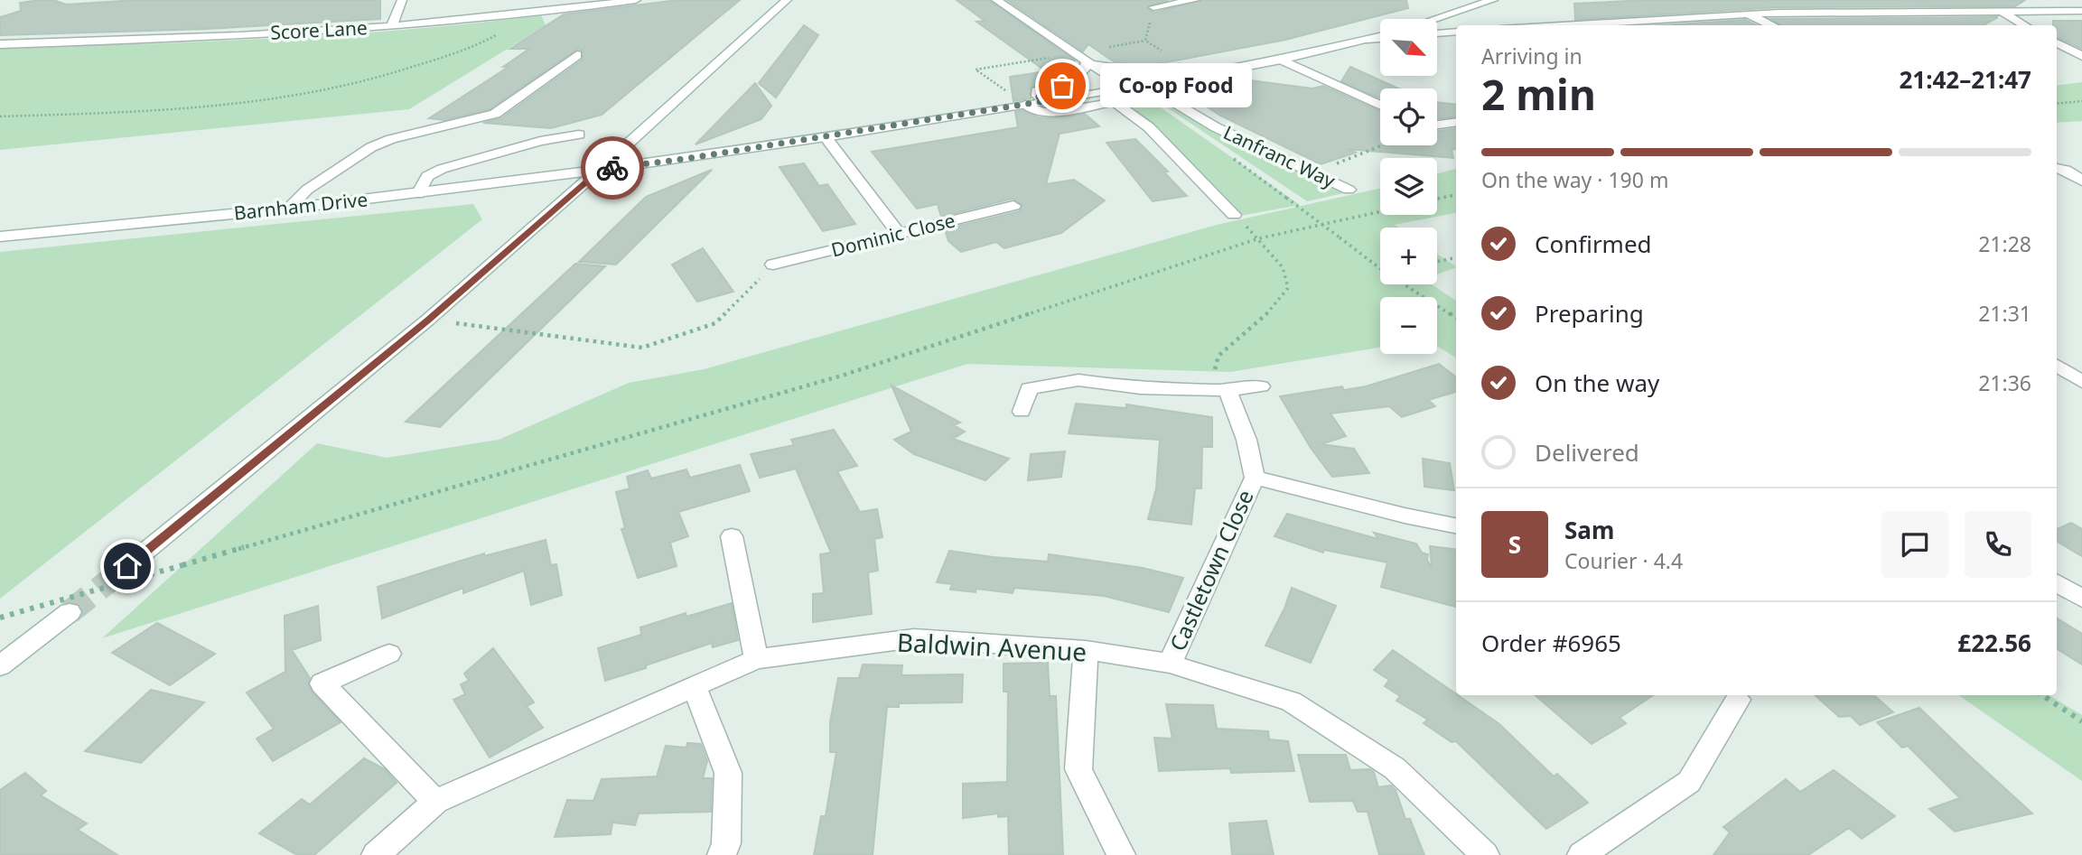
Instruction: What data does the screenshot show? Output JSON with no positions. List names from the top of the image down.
{
  "streets": {
    "street": [
      "Score Lane",
      "Lanfranc Way",
      "Barnham Drive",
      "Dominic Close",
      "Castletown Close",
      "Baldwin Avenue"
    ]
  },
  "crossings": [
    ["Lanfranc Way", "Barnham Drive"],
    ["Castletown Close", "Baldwin Avenue"]
  ],
  "places": ["Co-op Food"],
  "north": "bottom right",
  "page": {
    "map_buttons": ["+", "−"],
    "heading": ["2 min", "Arriving in", "21:42–21:47"],
    "panel": [
      "Sam",
      "Courier · 4.4",
      "Order #6965",
      "£22.56"
    ],
    "bubble": "Co-op Food",
    "bar": "On the way · 190 m",
    "list": [
      ["Confirmed", "21:28"],
      ["Preparing", "21:31"],
      ["On the way", "21:36"],
      "Delivered"
    ],
    "round": "S"
  }
}
